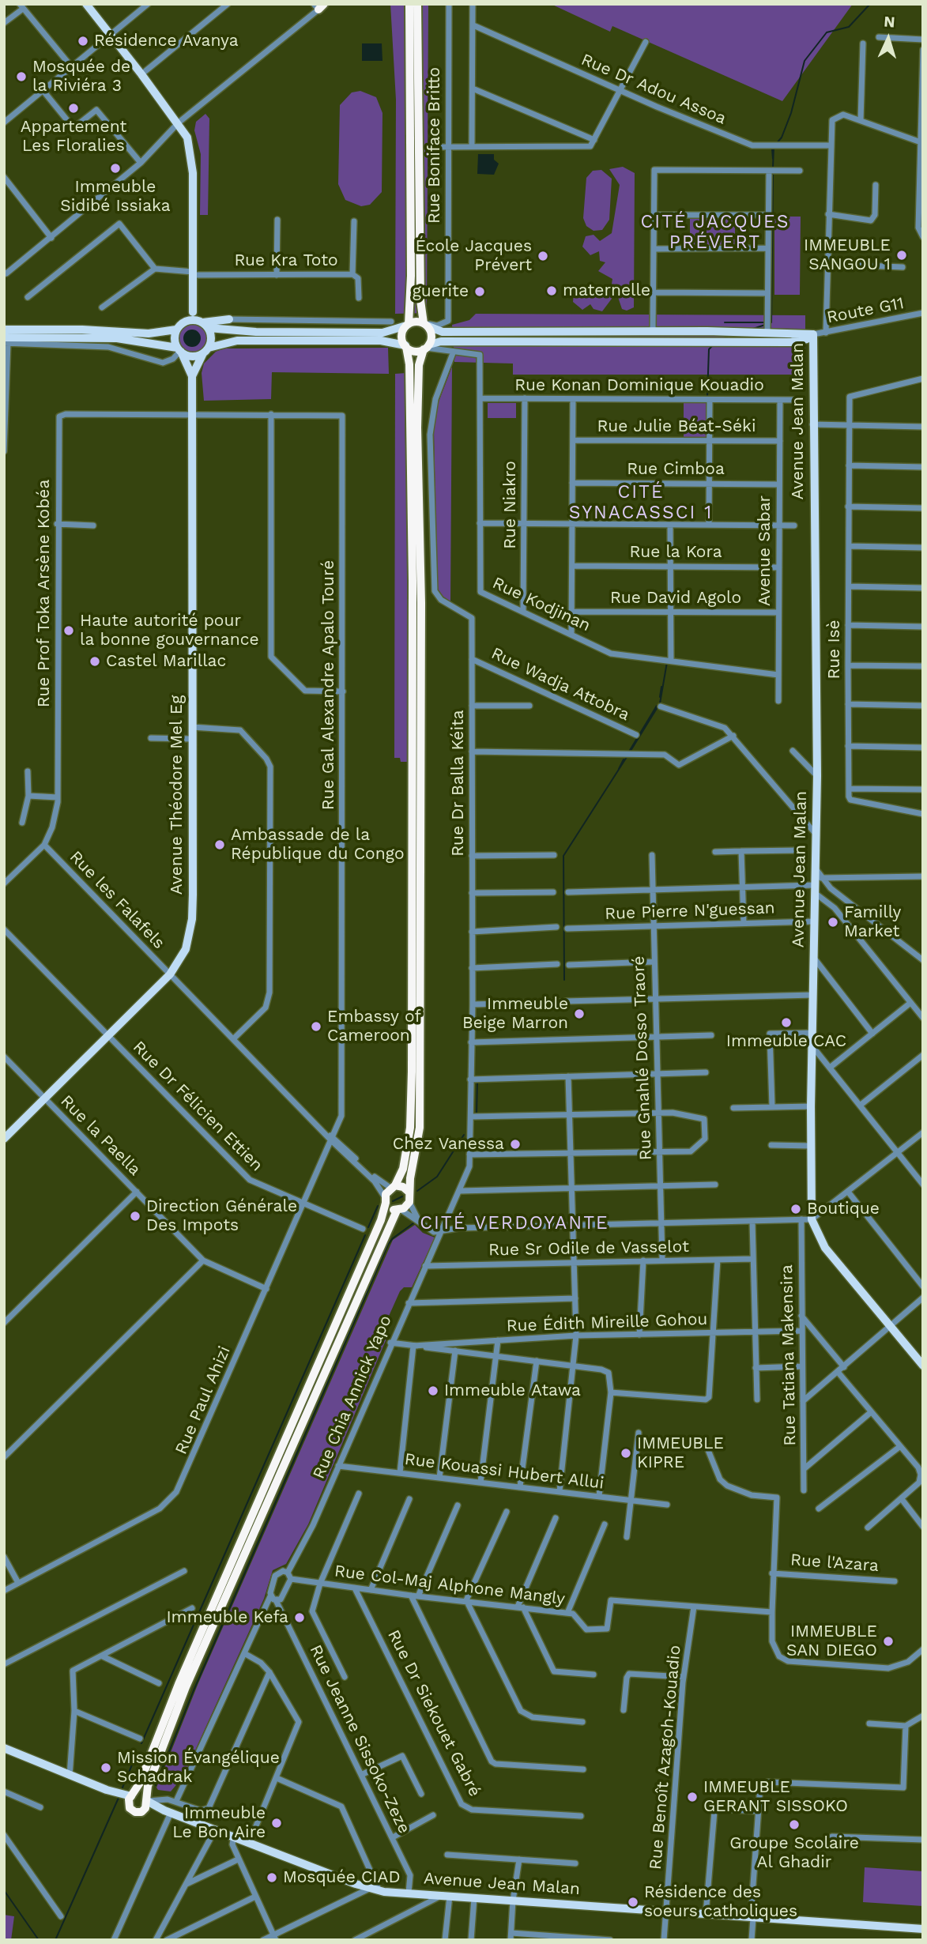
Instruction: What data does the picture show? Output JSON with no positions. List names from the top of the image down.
{
  "streets": {
    "main road": ["Avenue Jean Malan", "Avenue Théodore Mel Eg"],
    "street": [
      "Rue Dr Adou Assoa",
      "Rue Boniface Britto",
      "Rue Kra Toto",
      "Route G11",
      "Rue Konan Dominique Kouadio",
      "Rue Julie Béat-Séki",
      "Rue Cimboa",
      "Rue Niakro",
      "Avenue Sabar",
      "Rue la Kora",
      "Rue Prof Toka Arsène Kobéa",
      "Rue David Agolo",
      "Rue Kodjinan",
      "Rue Isè",
      "Rue Wadja Attobra",
      "Rue Gal Alexandre Apalo Touré",
      "Rue Dr Balla Kéita",
      "Rue les Falafels",
      "Rue Pierre N'guessan",
      "Rue Gnahlé Dosso Traoré",
      "Rue Dr Félicien Ettien",
      "Rue la Paella",
      "Rue Sr Odile de Vasselot",
      "Rue Édith Mireille Gohou",
      "Rue Tatiana Makensira",
      "Rue Chia Annick Yapo",
      "Rue Paul Ahizi",
      "Rue Kouassi Hubert Allui",
      "Rue l'Azara",
      "Rue Col-Maj Alphone Mangly",
      "Rue Dr Siekouet Gabré",
      "Rue Jeanne Sissoko-Zeze",
      "Rue Benoît Azagoh-Kouadio"
    ]
  },
  "crossings": [
    ["Rue Boniface Britto", "Avenue Jean Malan"],
    ["Rue Boniface Britto", "Rue Kodjinan"],
    ["Route G11", "Avenue Jean Malan"],
    ["Rue Konan Dominique Kouadio", "Rue Niakro"],
    ["Rue Konan Dominique Kouadio", "Avenue Sabar"],
    ["Rue Konan Dominique Kouadio", "Rue Kodjinan"],
    ["Avenue Jean Malan", "Rue Kodjinan"],
    ["Avenue Jean Malan", "Rue Pierre N'guessan"],
    ["Avenue Jean Malan", "Rue Jeanne Sissoko-Zeze"],
    ["Avenue Jean Malan", "Rue Benoît Azagoh-Kouadio"],
    ["Rue Julie Béat-Séki", "Avenue Sabar"],
    ["Rue Cimboa", "Avenue Sabar"],
    ["Rue Niakro", "Rue Kodjinan"],
    ["Avenue Sabar", "Rue la Kora"],
    ["Avenue Sabar", "Rue David Agolo"],
    ["Avenue Sabar", "Rue Kodjinan"],
    ["Rue Prof Toka Arsène Kobéa", "Rue Gal Alexandre Apalo Touré"],
    ["Rue Prof Toka Arsène Kobéa", "Avenue Théodore Mel Eg"],
    ["Rue Prof Toka Arsène Kobéa", "Rue les Falafels"],
    ["Rue Kodjinan", "Rue Dr Balla Kéita"],
    ["Rue Wadja Attobra", "Rue Dr Balla Kéita"],
    ["Rue Gal Alexandre Apalo Touré", "Avenue Théodore Mel Eg"],
    ["Rue Gal Alexandre Apalo Touré", "Rue les Falafels"],
    ["Rue Gal Alexandre Apalo Touré", "Rue Paul Ahizi"],
    ["Rue Dr Balla Kéita", "Rue Chia Annick Yapo"],
    ["Avenue Théodore Mel Eg", "Rue les Falafels"],
    ["Avenue Théodore Mel Eg", "Rue Dr Félicien Ettien"],
    ["Avenue Théodore Mel Eg", "Rue la Paella"],
    ["Rue les Falafels", "Rue Paul Ahizi"],
    ["Rue Pierre N'guessan", "Rue Gnahlé Dosso Traoré"],
    ["Rue Gnahlé Dosso Traoré", "Rue Sr Odile de Vasselot"],
    ["Rue Dr Félicien Ettien", "Rue Paul Ahizi"],
    ["Rue la Paella", "Rue Paul Ahizi"],
    ["Rue Sr Odile de Vasselot", "Rue Chia Annick Yapo"],
    ["Rue Édith Mireille Gohou", "Rue Tatiana Makensira"],
    ["Rue Chia Annick Yapo", "Rue Kouassi Hubert Allui"],
    ["Rue Chia Annick Yapo", "Rue Jeanne Sissoko-Zeze"],
    ["Rue Col-Maj Alphone Mangly", "Rue Dr Siekouet Gabré"],
    ["Rue Col-Maj Alphone Mangly", "Rue Benoît Azagoh-Kouadio"]
  ],
  "districts": ["CITÉ JACQUES PRÉVERT", "CITÉ SYNACASSCI 1", "CITÉ VERDOYANTE"],
  "places": [
    "Résidence Avanya",
    "Mosquée de la Riviéra 3",
    "Appartement Les Floralies",
    "Immeuble Sidibé Issiaka",
    "IMMEUBLE SANGOU 1",
    "École Jacques Prévert",
    "maternelle",
    "guerite",
    "Haute autorité pour la bonne gouvernance",
    "Castel Marillac",
    "Ambassade de la République du Congo",
    "Familly Market",
    "Immeuble Beige Marron",
    "Immeuble CAC",
    "Embassy of Cameroon",
    "Chez Vanessa",
    "Boutique",
    "Direction Générale Des Impots",
    "Immeuble Atawa",
    "IMMEUBLE KIPRE",
    "Immeuble Kefa",
    "IMMEUBLE SAN DIEGO",
    "Mission Évangélique Schadrak",
    "IMMEUBLE GERANT SISSOKO",
    "Immeuble Le Bon Aire",
    "Groupe Scolaire Al Ghadir",
    "Mosquée CIAD",
    "Résidence des soeurs catholiques"
  ],
  "north": "top"
}
